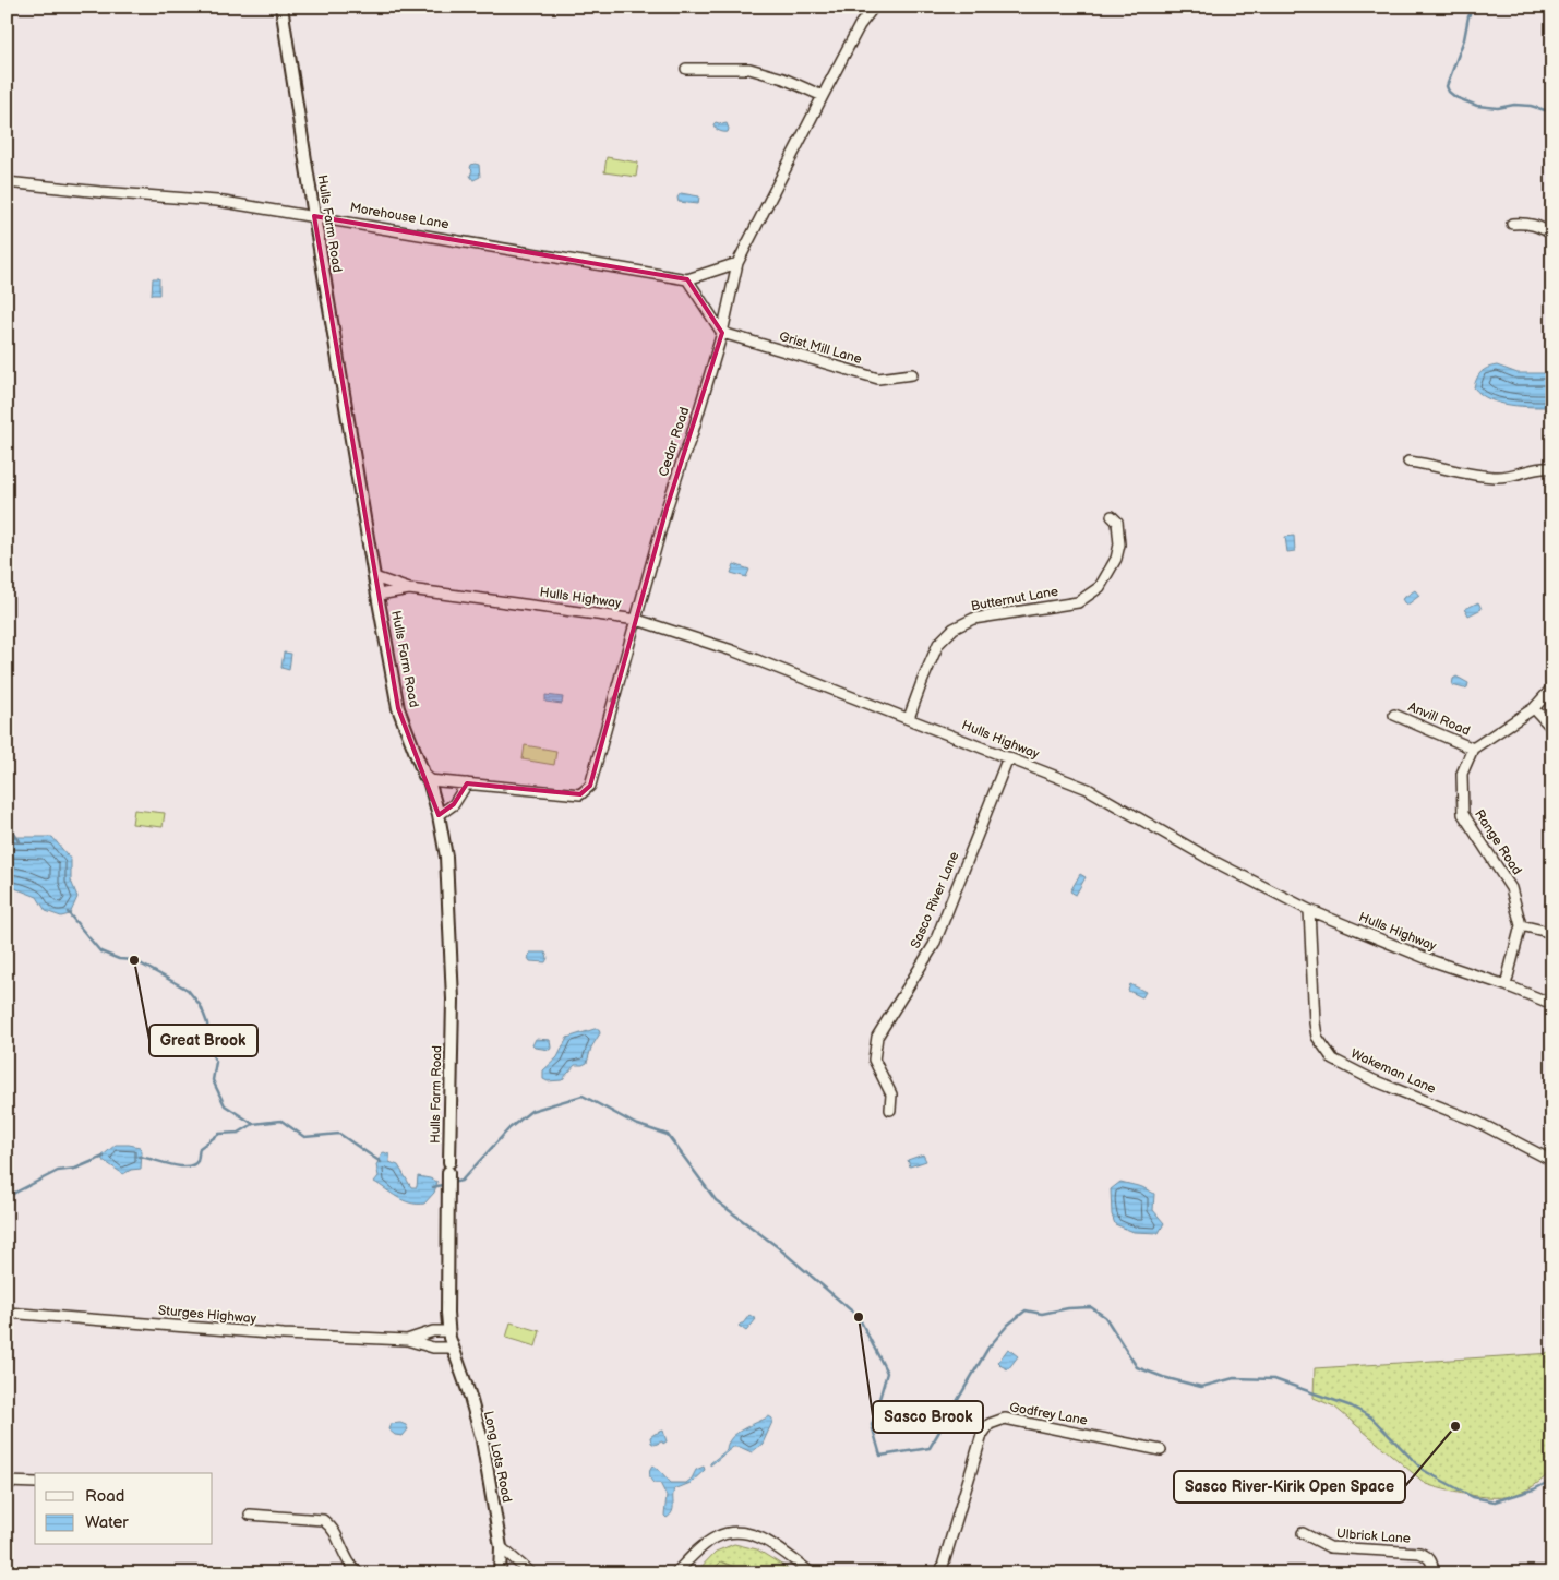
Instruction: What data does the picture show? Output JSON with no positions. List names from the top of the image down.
{
  "streets": {
    "main road": ["Hulls Farm Road", "Long Lots Road"],
    "street": [
      "Morehouse Lane",
      "Grist Mill Lane",
      "Cedar Road",
      "Hulls Highway",
      "Butternut Lane",
      "Anvill Road",
      "Range Road",
      "Sasco River Lane",
      "Wakeman Lane",
      "Sturges Highway",
      "Godfrey Lane",
      "Ulbrick Lane"
    ]
  },
  "crossings": [
    ["Morehouse Lane", "Hulls Farm Road"],
    ["Morehouse Lane", "Cedar Road"],
    ["Hulls Farm Road", "Cedar Road"],
    ["Hulls Farm Road", "Hulls Highway"],
    ["Hulls Farm Road", "Long Lots Road"],
    ["Grist Mill Lane", "Cedar Road"],
    ["Cedar Road", "Hulls Highway"],
    ["Hulls Highway", "Butternut Lane"],
    ["Hulls Highway", "Sasco River Lane"],
    ["Hulls Highway", "Wakeman Lane"],
    ["Anvill Road", "Range Road"],
    ["Sturges Highway", "Long Lots Road"]
  ],
  "places": ["Great Brook", "Sasco Brook", "Sasco River-Kirik Open Space"],
  "legend": ["Road", "Water"]
}
